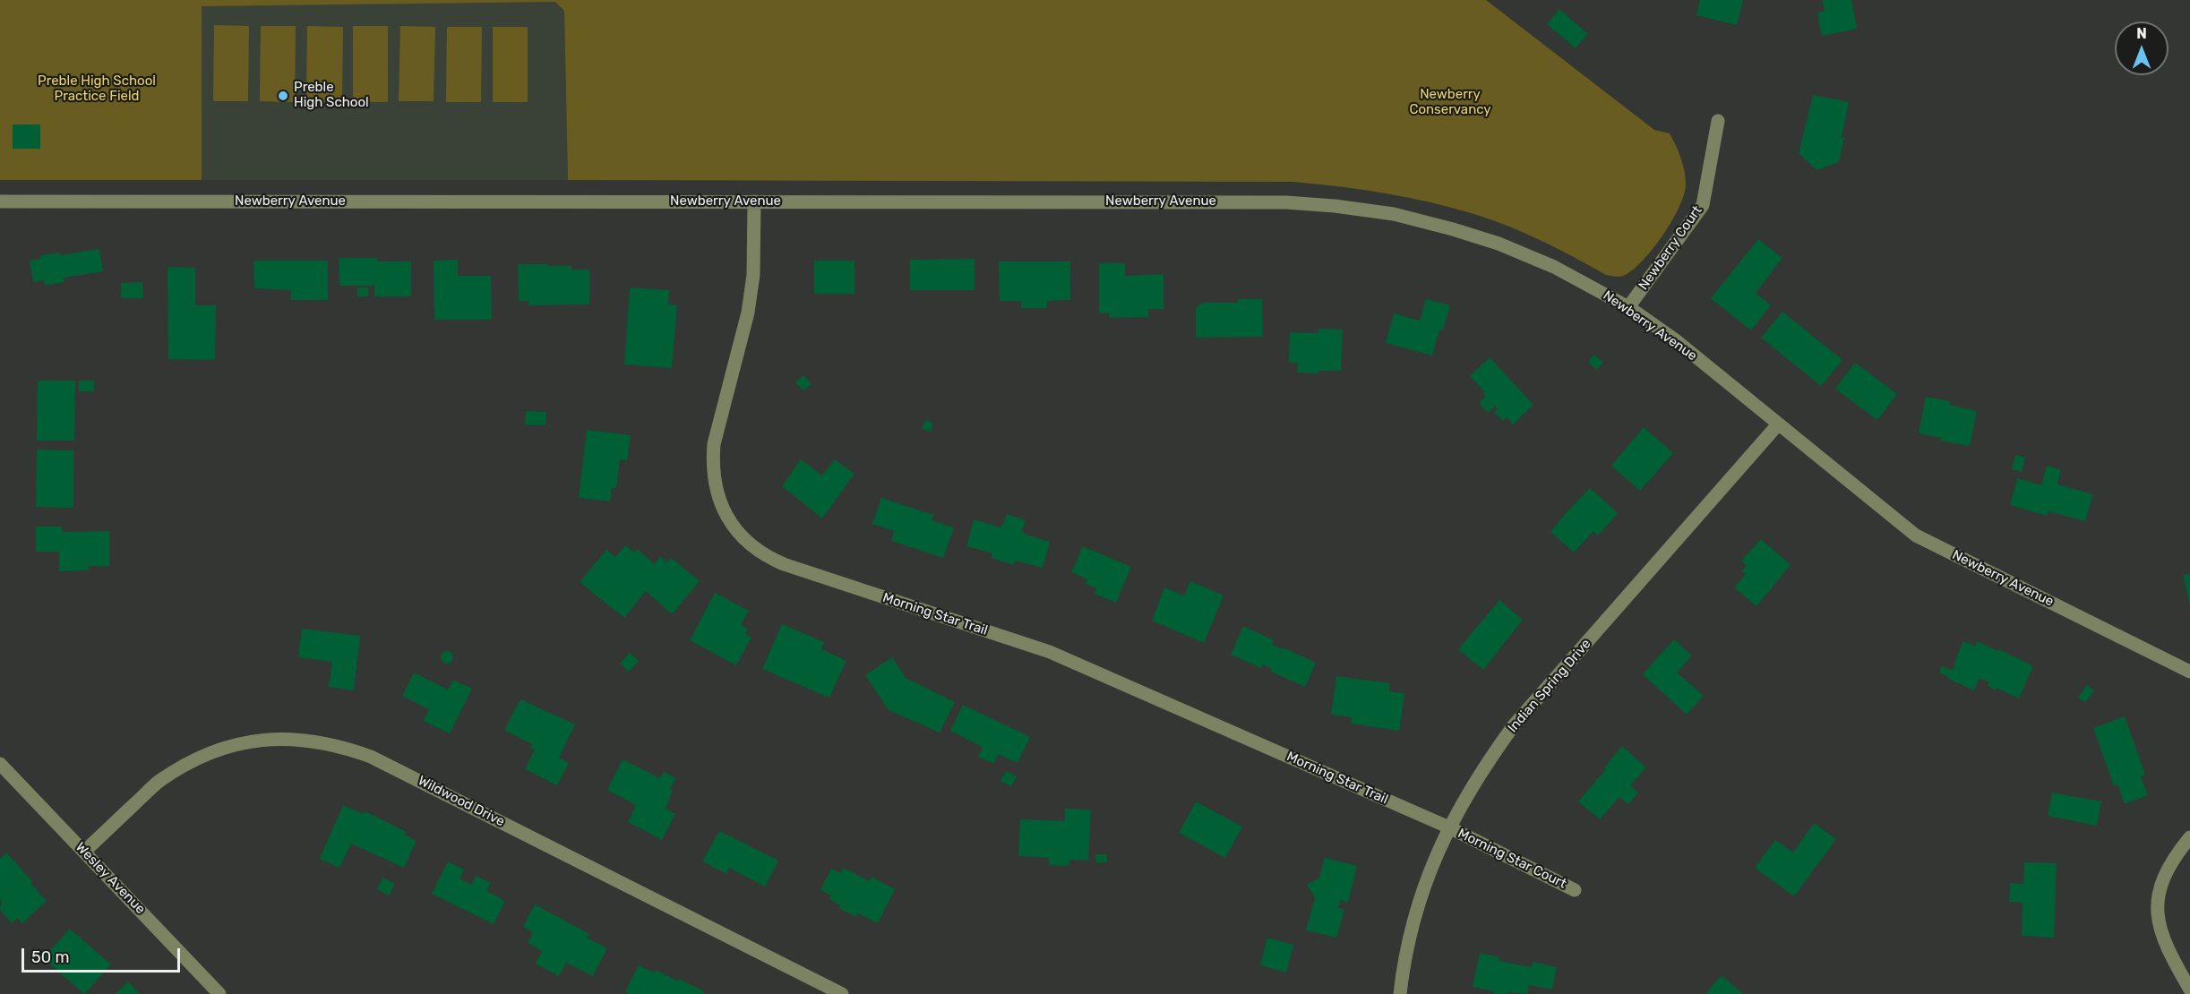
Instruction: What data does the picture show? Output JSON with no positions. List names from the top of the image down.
{
  "streets": {
    "street": [
      "Newberry Avenue",
      "Newberry Court",
      "Morning Star Trail",
      "Indian Spring Drive",
      "Wildwood Drive",
      "Morning Star Court",
      "Wesley Avenue"
    ]
  },
  "crossings": [
    ["Newberry Avenue", "Newberry Court"],
    ["Newberry Avenue", "Morning Star Trail"],
    ["Newberry Avenue", "Indian Spring Drive"],
    ["Morning Star Trail", "Indian Spring Drive"],
    ["Morning Star Trail", "Morning Star Court"],
    ["Indian Spring Drive", "Morning Star Court"],
    ["Wildwood Drive", "Wesley Avenue"]
  ],
  "parks": ["Preble High School Practice Field", "Newberry Conservancy"],
  "places": ["Preble High School"],
  "scale_bar": "50 m",
  "north": "top"
}
